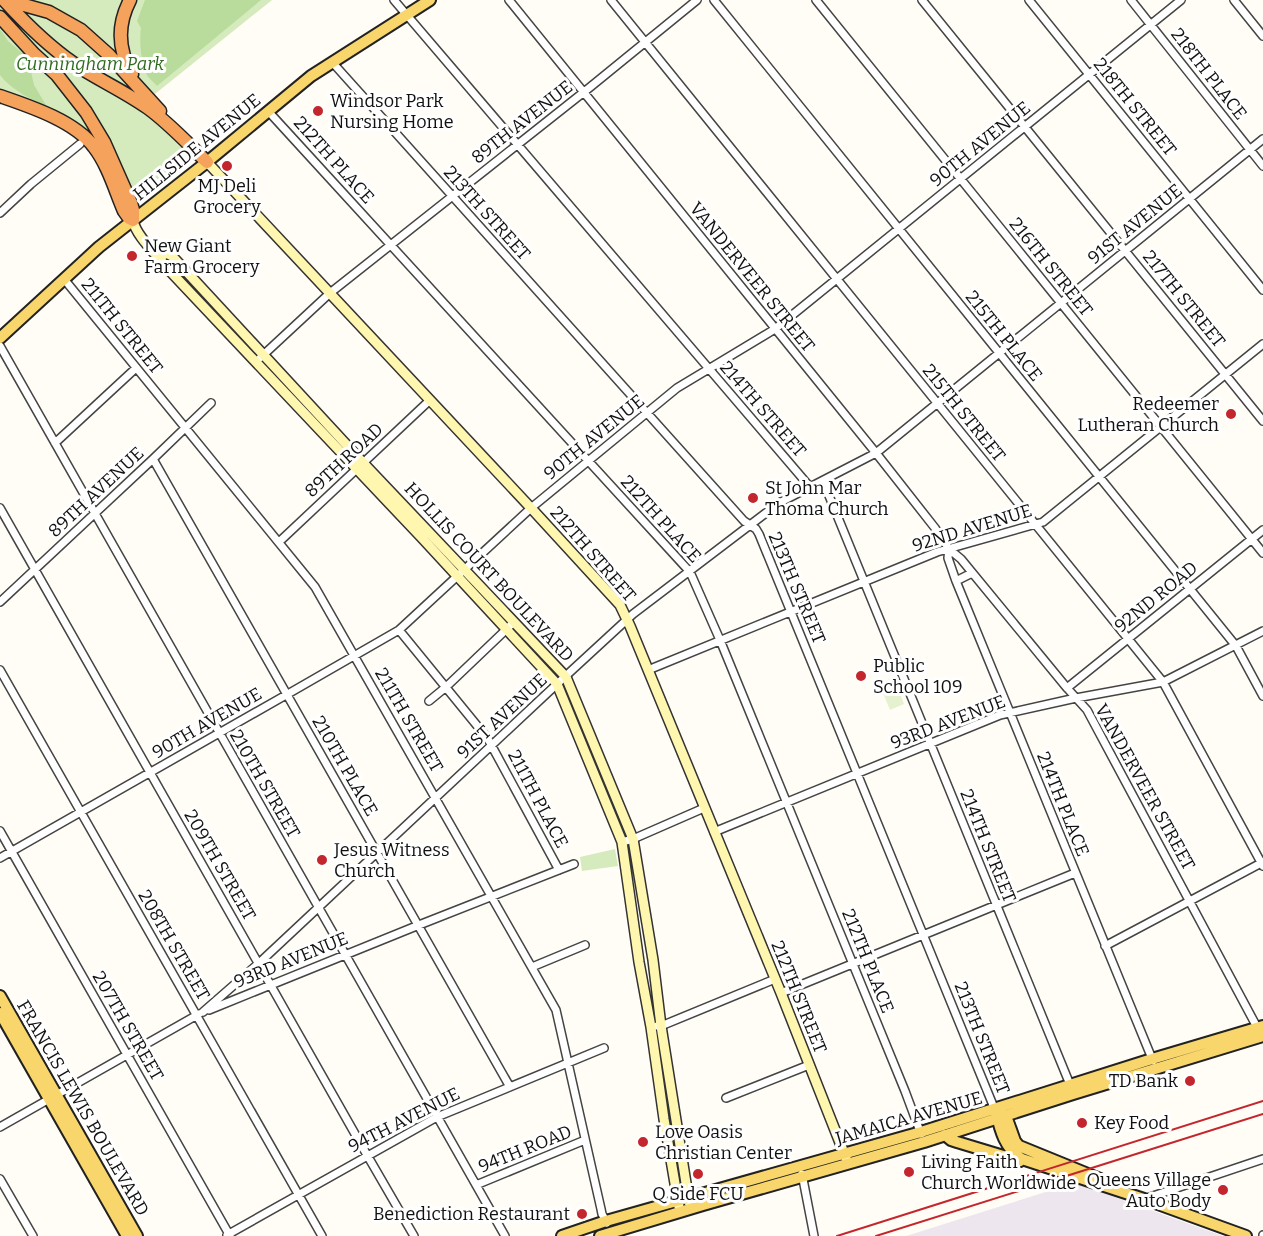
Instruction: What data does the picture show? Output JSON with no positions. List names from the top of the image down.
{
  "streets": {
    "main road": [
      "HILLSIDE AVENUE",
      "212TH STREET",
      "HOLLIS COURT BOULEVARD",
      "FRANCIS LEWIS BOULEVARD",
      "JAMAICA AVENUE"
    ],
    "street": [
      "218TH PLACE",
      "218TH STREET",
      "89TH AVENUE",
      "90TH AVENUE",
      "212TH PLACE",
      "213TH STREET",
      "91ST AVENUE",
      "216TH STREET",
      "VANDERVEER STREET",
      "217TH STREET",
      "211TH STREET",
      "215TH PLACE",
      "214TH STREET",
      "215TH STREET",
      "89TH ROAD",
      "92ND AVENUE",
      "92ND ROAD",
      "93RD AVENUE",
      "210TH PLACE",
      "210TH STREET",
      "211TH PLACE",
      "214TH PLACE",
      "209TH STREET",
      "208TH STREET",
      "207TH STREET",
      "94TH AVENUE",
      "94TH ROAD"
    ]
  },
  "crossings": [
    ["218TH PLACE", "90TH AVENUE"],
    ["218TH PLACE", "91ST AVENUE"],
    ["218TH STREET", "90TH AVENUE"],
    ["218TH STREET", "91ST AVENUE"],
    ["89TH AVENUE", "212TH PLACE"],
    ["89TH AVENUE", "213TH STREET"],
    ["89TH AVENUE", "VANDERVEER STREET"],
    ["89TH AVENUE", "211TH STREET"],
    ["89TH AVENUE", "214TH STREET"],
    ["89TH AVENUE", "215TH STREET"],
    ["89TH AVENUE", "212TH STREET"],
    ["89TH AVENUE", "HOLLIS COURT BOULEVARD"],
    ["89TH AVENUE", "210TH PLACE"],
    ["89TH AVENUE", "210TH STREET"],
    ["89TH AVENUE", "209TH STREET"],
    ["90TH AVENUE", "212TH PLACE"],
    ["90TH AVENUE", "213TH STREET"],
    ["90TH AVENUE", "216TH STREET"],
    ["90TH AVENUE", "VANDERVEER STREET"],
    ["90TH AVENUE", "217TH STREET"],
    ["90TH AVENUE", "211TH STREET"],
    ["90TH AVENUE", "215TH PLACE"],
    ["90TH AVENUE", "214TH STREET"],
    ["90TH AVENUE", "215TH STREET"],
    ["90TH AVENUE", "212TH STREET"],
    ["90TH AVENUE", "HOLLIS COURT BOULEVARD"],
    ["90TH AVENUE", "210TH PLACE"],
    ["90TH AVENUE", "210TH STREET"],
    ["90TH AVENUE", "211TH PLACE"],
    ["90TH AVENUE", "209TH STREET"],
    ["90TH AVENUE", "208TH STREET"],
    ["90TH AVENUE", "207TH STREET"],
    ["HILLSIDE AVENUE", "212TH PLACE"],
    ["HILLSIDE AVENUE", "213TH STREET"],
    ["HILLSIDE AVENUE", "211TH STREET"],
    ["HILLSIDE AVENUE", "214TH STREET"],
    ["HILLSIDE AVENUE", "212TH STREET"],
    ["HILLSIDE AVENUE", "HOLLIS COURT BOULEVARD"],
    ["212TH PLACE", "91ST AVENUE"],
    ["212TH PLACE", "92ND AVENUE"],
    ["212TH PLACE", "93RD AVENUE"],
    ["212TH PLACE", "JAMAICA AVENUE"],
    ["213TH STREET", "91ST AVENUE"],
    ["213TH STREET", "92ND AVENUE"],
    ["213TH STREET", "93RD AVENUE"],
    ["213TH STREET", "JAMAICA AVENUE"],
    ["91ST AVENUE", "216TH STREET"],
    ["91ST AVENUE", "VANDERVEER STREET"],
    ["91ST AVENUE", "217TH STREET"],
    ["91ST AVENUE", "211TH STREET"],
    ["91ST AVENUE", "215TH PLACE"],
    ["91ST AVENUE", "214TH STREET"],
    ["91ST AVENUE", "215TH STREET"],
    ["91ST AVENUE", "212TH STREET"],
    ["91ST AVENUE", "HOLLIS COURT BOULEVARD"],
    ["91ST AVENUE", "93RD AVENUE"],
    ["91ST AVENUE", "210TH PLACE"],
    ["91ST AVENUE", "210TH STREET"],
    ["91ST AVENUE", "211TH PLACE"],
    ["91ST AVENUE", "209TH STREET"],
    ["91ST AVENUE", "208TH STREET"],
    ["216TH STREET", "92ND AVENUE"],
    ["216TH STREET", "92ND ROAD"],
    ["VANDERVEER STREET", "92ND AVENUE"],
    ["VANDERVEER STREET", "92ND ROAD"],
    ["VANDERVEER STREET", "93RD AVENUE"],
    ["VANDERVEER STREET", "214TH PLACE"],
    ["VANDERVEER STREET", "JAMAICA AVENUE"],
    ["217TH STREET", "92ND AVENUE"],
    ["211TH STREET", "89TH ROAD"],
    ["211TH STREET", "93RD AVENUE"],
    ["211TH STREET", "JAMAICA AVENUE"],
    ["211TH STREET", "94TH AVENUE"],
    ["211TH STREET", "94TH ROAD"],
    ["215TH PLACE", "92ND AVENUE"],
    ["215TH PLACE", "92ND ROAD"],
    ["215TH PLACE", "93RD AVENUE"],
    ["214TH STREET", "92ND AVENUE"],
    ["214TH STREET", "93RD AVENUE"],
    ["214TH STREET", "JAMAICA AVENUE"],
    ["215TH STREET", "92ND AVENUE"],
    ["215TH STREET", "92ND ROAD"],
    ["215TH STREET", "93RD AVENUE"],
    ["89TH ROAD", "212TH STREET"],
    ["89TH ROAD", "HOLLIS COURT BOULEVARD"],
    ["92ND AVENUE", "212TH STREET"],
    ["92ND AVENUE", "214TH PLACE"],
    ["212TH STREET", "93RD AVENUE"],
    ["212TH STREET", "JAMAICA AVENUE"],
    ["HOLLIS COURT BOULEVARD", "JAMAICA AVENUE"],
    ["93RD AVENUE", "210TH PLACE"],
    ["93RD AVENUE", "210TH STREET"],
    ["93RD AVENUE", "211TH PLACE"],
    ["93RD AVENUE", "214TH PLACE"],
    ["93RD AVENUE", "209TH STREET"],
    ["93RD AVENUE", "208TH STREET"],
    ["93RD AVENUE", "207TH STREET"],
    ["93RD AVENUE", "FRANCIS LEWIS BOULEVARD"],
    ["210TH PLACE", "94TH AVENUE"],
    ["210TH STREET", "94TH AVENUE"],
    ["210TH STREET", "94TH ROAD"],
    ["214TH PLACE", "JAMAICA AVENUE"],
    ["209TH STREET", "94TH AVENUE"],
    ["208TH STREET", "94TH AVENUE"],
    ["207TH STREET", "94TH AVENUE"]
  ],
  "parks": ["Cunningham Park"],
  "places": [
    "Windsor Park Nursing Home",
    "MJ Deli Grocery",
    "New Giant Farm Grocery",
    "Redeemer Lutheran Church",
    "St John Mar Thoma Church",
    "Public School 109",
    "Jesus Witness Church",
    "TD Bank",
    "Key Food",
    "Love Oasis Christian Center",
    "Living Faith Church Worldwide",
    "Q Side FCU",
    "Queens Village Auto Body",
    "Benediction Restaurant"
  ]
}
